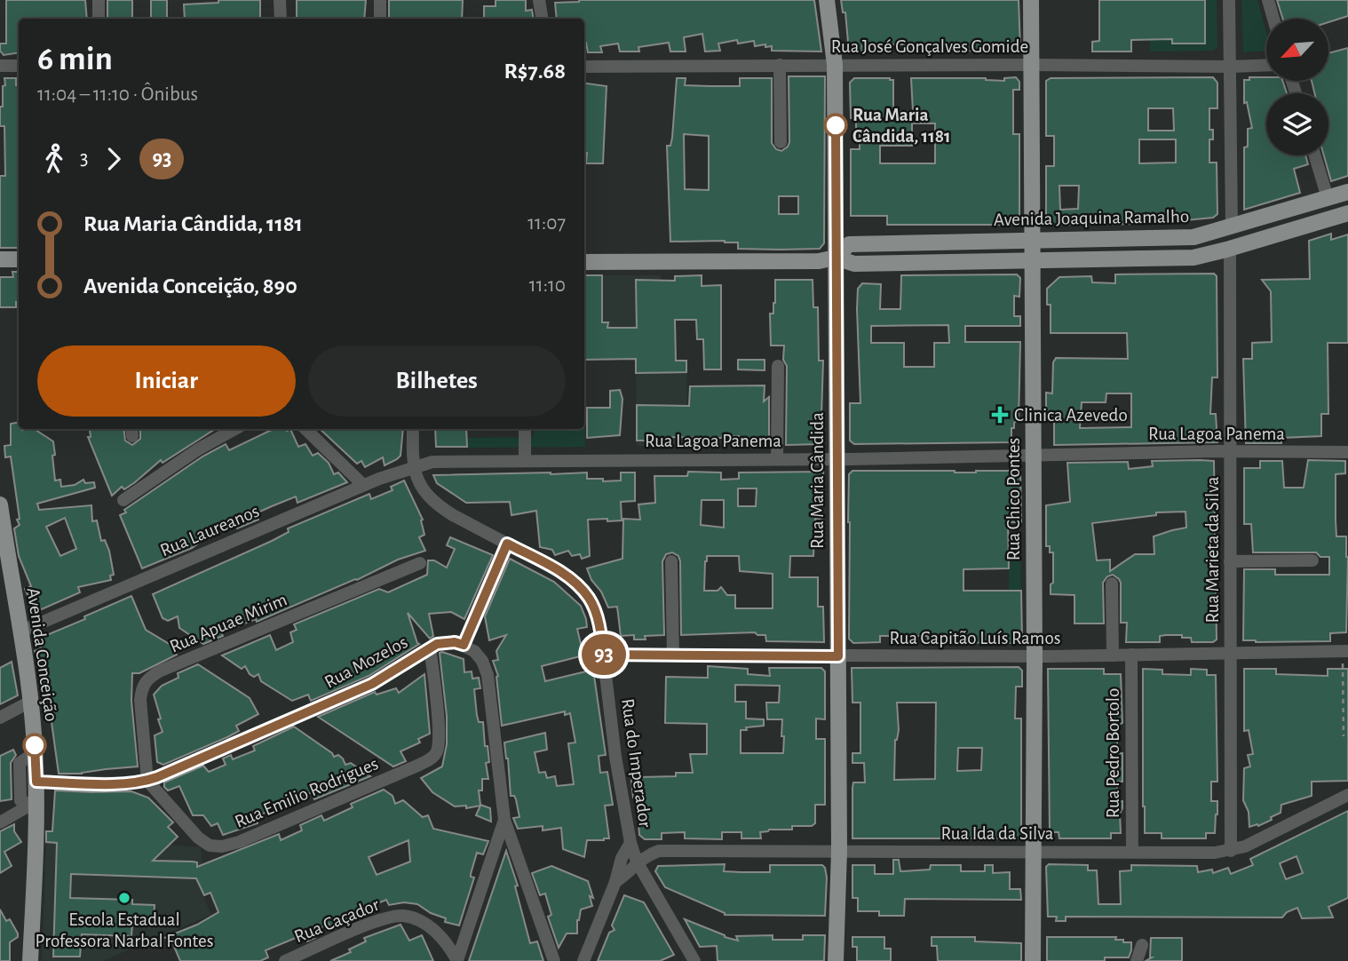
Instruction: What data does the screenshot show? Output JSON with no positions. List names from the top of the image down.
{
  "streets": {
    "main road": [
      "Avenida Joaquina Ramalho",
      "Rua Maria Cândida",
      "Rua Chico Pontes",
      "Avenida Conceição"
    ],
    "street": [
      "Rua José Gonçalves Gomide",
      "Rua Lagoa Panema",
      "Rua Laureanos",
      "Rua Marieta da Silva",
      "Rua Apuae Mirim",
      "Rua Capitão Luís Ramos",
      "Rua Mozelos",
      "Rua Pedro Bortolo",
      "Rua do Imperador",
      "Rua Emilio Rodrigues",
      "Rua Ida da Silva",
      "Rua Caçador"
    ]
  },
  "crossings": [
    ["Rua José Gonçalves Gomide", "Rua Maria Cândida"],
    ["Rua José Gonçalves Gomide", "Rua Chico Pontes"],
    ["Avenida Joaquina Ramalho", "Rua Maria Cândida"],
    ["Avenida Joaquina Ramalho", "Rua Chico Pontes"],
    ["Avenida Joaquina Ramalho", "Rua Marieta da Silva"],
    ["Rua Lagoa Panema", "Rua Maria Cândida"],
    ["Rua Lagoa Panema", "Rua Chico Pontes"],
    ["Rua Lagoa Panema", "Rua Laureanos"],
    ["Rua Lagoa Panema", "Rua Marieta da Silva"],
    ["Rua Lagoa Panema", "Rua do Imperador"],
    ["Rua Maria Cândida", "Rua Capitão Luís Ramos"],
    ["Rua Maria Cândida", "Rua Ida da Silva"],
    ["Rua Chico Pontes", "Rua Capitão Luís Ramos"],
    ["Rua Chico Pontes", "Rua Ida da Silva"],
    ["Rua Laureanos", "Avenida Conceição"],
    ["Rua Laureanos", "Rua do Imperador"],
    ["Rua Marieta da Silva", "Rua Capitão Luís Ramos"],
    ["Rua Marieta da Silva", "Rua Ida da Silva"],
    ["Rua Apuae Mirim", "Rua Mozelos"],
    ["Rua Apuae Mirim", "Rua Emilio Rodrigues"],
    ["Rua Capitão Luís Ramos", "Rua Pedro Bortolo"],
    ["Rua Capitão Luís Ramos", "Rua do Imperador"],
    ["Avenida Conceição", "Rua Mozelos"],
    ["Rua Mozelos", "Rua Emilio Rodrigues"],
    ["Rua Pedro Bortolo", "Rua Ida da Silva"],
    ["Rua do Imperador", "Rua Ida da Silva"]
  ],
  "places": {
    "other": ["Rua Maria Cândida, 1181", "Escola Estadual Professora Narbal Fontes"],
    "health": ["Clinica Azevedo"]
  },
  "lines": ["bus line 93"],
  "north": "bottom left",
  "page": {
    "on_map": "93",
    "heading": ["6 min", "11:04 – 11:10 · Ônibus", "R$7.68"],
    "legs": ["3", "93"],
    "list": [
      {
        "name": "Rua Maria Cândida, 1181",
        "value": "11:07"
      },
      {
        "name": "Avenida Conceição, 890",
        "value": "11:10"
      }
    ],
    "buttons": ["Iniciar", "Bilhetes"]
  }
}
